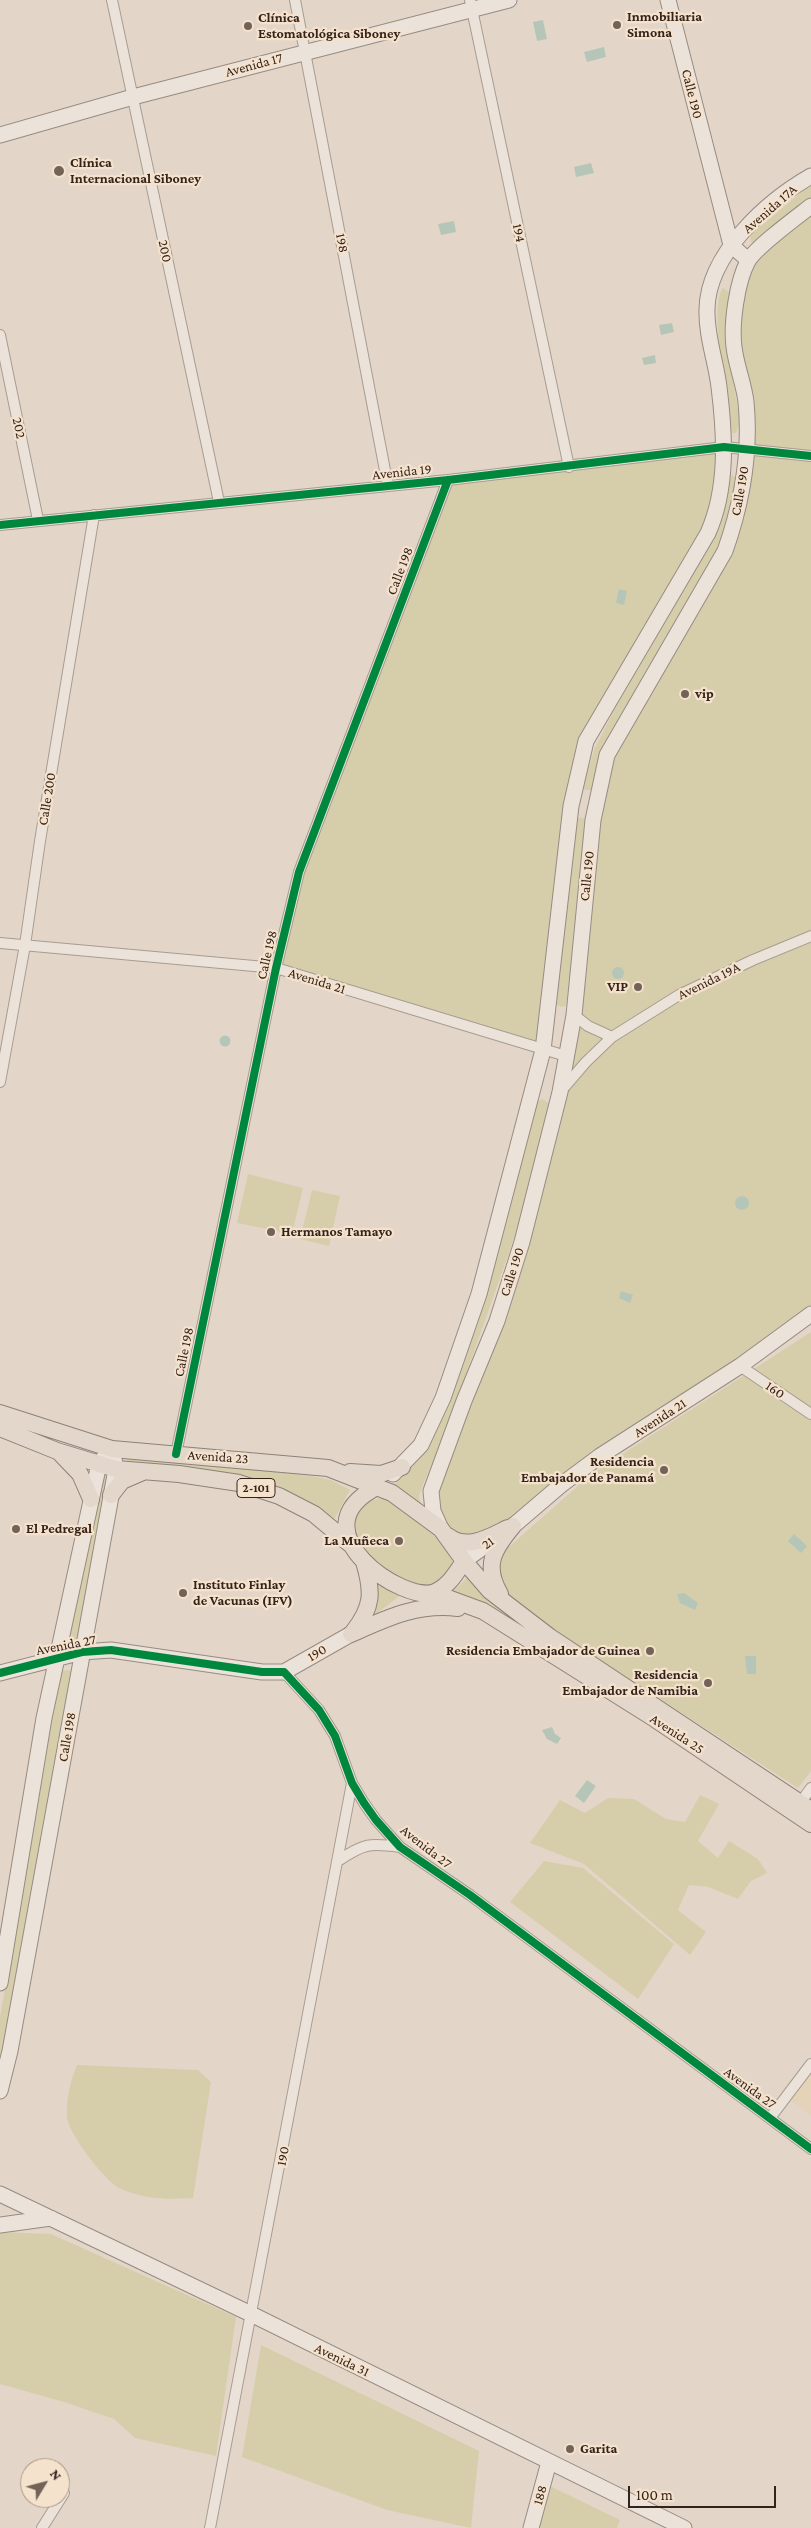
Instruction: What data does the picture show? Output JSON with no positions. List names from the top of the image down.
{
  "streets": {
    "main road": [
      "Avenida 17",
      "Calle 190",
      "Avenida 17A",
      "Calle 198",
      "Avenida 21",
      "Avenida 23",
      "2-101",
      "21",
      "Avenida 27",
      "190",
      "Avenida 25",
      "Avenida 31",
      "188"
    ],
    "street": [
      "194",
      "198",
      "200",
      "202",
      "Avenida 19",
      "Calle 200",
      "Avenida 19A",
      "160"
    ]
  },
  "crossings": [
    ["Avenida 17", "194"],
    ["Avenida 17", "198"],
    ["Avenida 17", "200"],
    ["Calle 190", "Avenida 17A"],
    ["Calle 190", "Avenida 19"],
    ["Calle 190", "Avenida 21"],
    ["Calle 190", "Avenida 19A"],
    ["Calle 190", "Avenida 23"],
    ["Calle 190", "21"],
    ["Calle 190", "Avenida 25"],
    ["194", "Avenida 19"],
    ["198", "Avenida 19"],
    ["200", "Avenida 19"],
    ["202", "Avenida 19"],
    ["Avenida 19", "Calle 198"],
    ["Avenida 19", "Calle 200"],
    ["Calle 198", "Avenida 21"],
    ["Calle 198", "Avenida 23"],
    ["Calle 198", "Avenida 27"],
    ["Calle 200", "Avenida 21"],
    ["Avenida 21", "160"],
    ["Avenida 21", "21"],
    ["Avenida 23", "21"],
    ["Avenida 23", "Avenida 25"],
    ["21", "Avenida 25"],
    ["Avenida 27", "190"],
    ["190", "Avenida 31"],
    ["Avenida 31", "188"]
  ],
  "places": [
    "Inmobiliaria Simona",
    "Clínica Estomatológica Siboney",
    "Clínica Internacional Siboney",
    "vip",
    "VIP",
    "Hermanos Tamayo",
    "Residencia Embajador de Panamá",
    "El Pedregal",
    "La Muñeca",
    "Instituto Finlay de Vacunas (IFV)",
    "Residencia Embajador de Guinea",
    "Residencia Embajador de Namibia",
    "Garita"
  ],
  "scale_bar": "100 m",
  "north": "top right"
}
